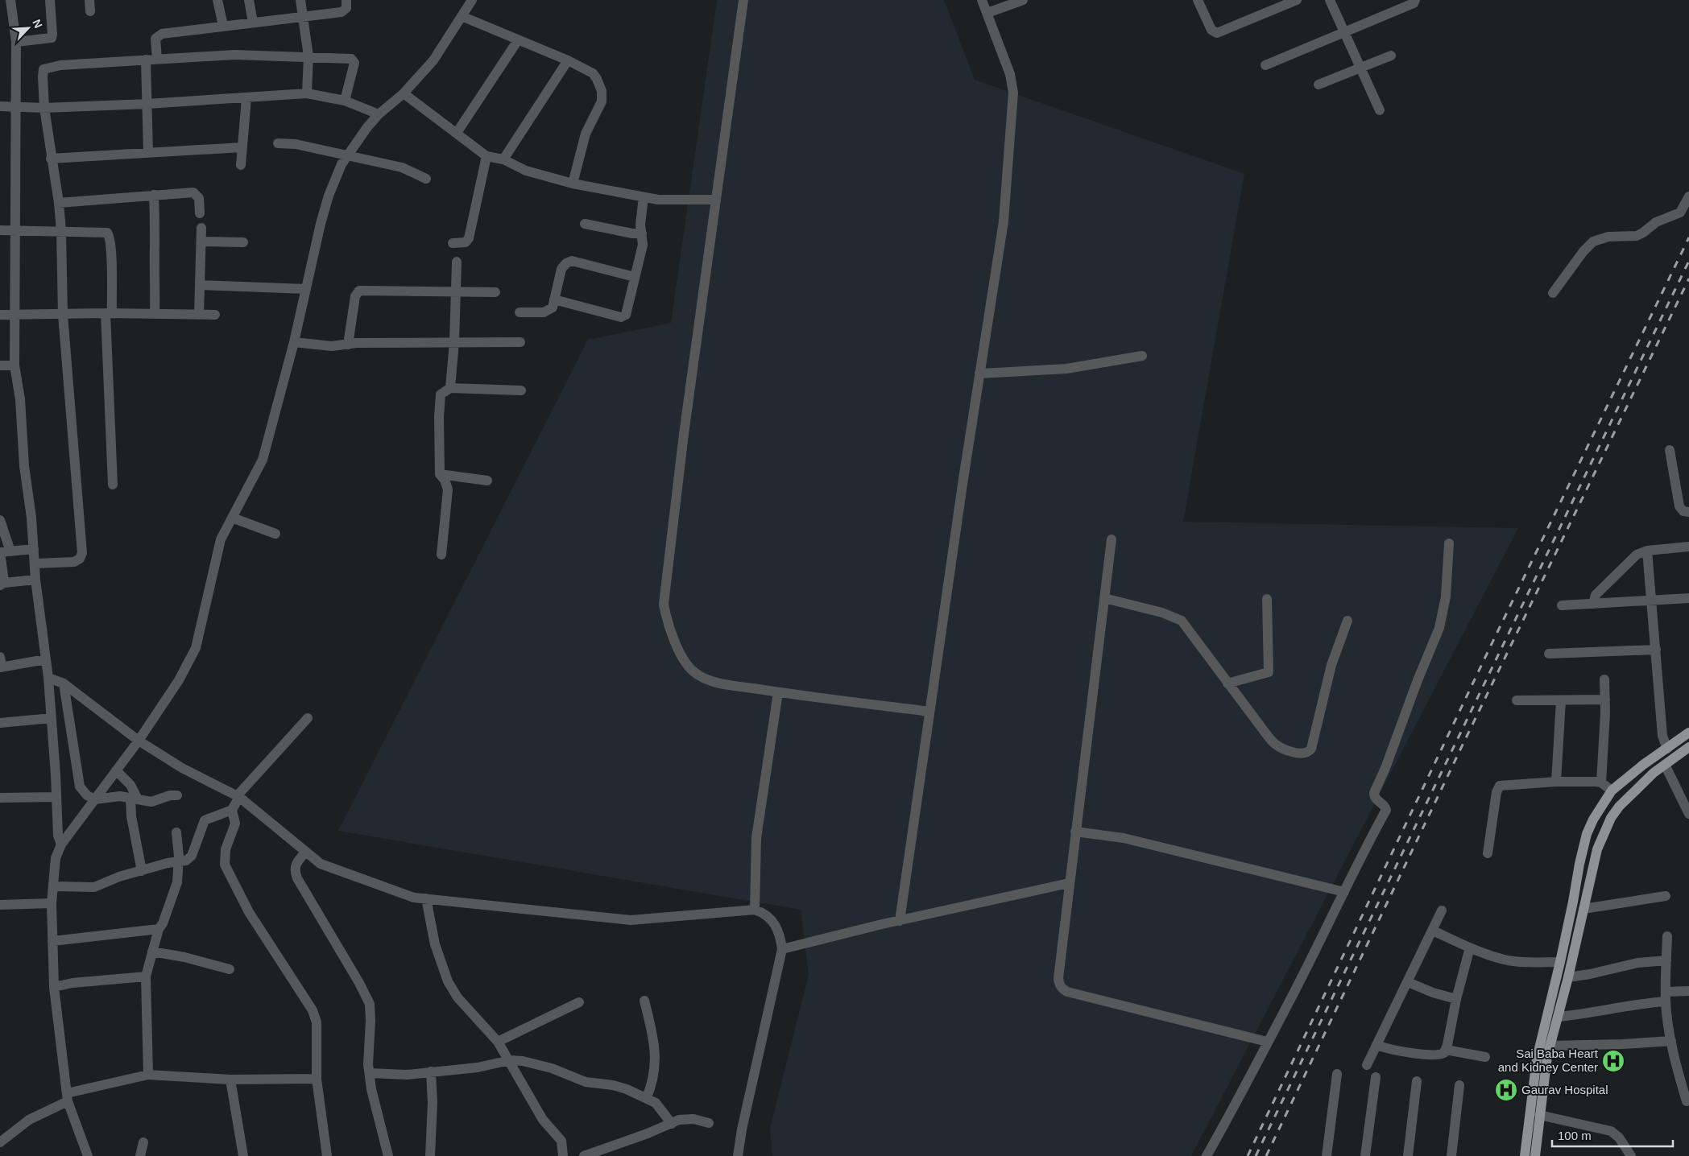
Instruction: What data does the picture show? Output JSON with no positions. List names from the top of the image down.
{
  "places": {
    "hospital": ["Sai Baba Heart and Kidney Center", "Gaurav Hospital"]
  },
  "scale_bar": "100 m",
  "north": "top right"
}
